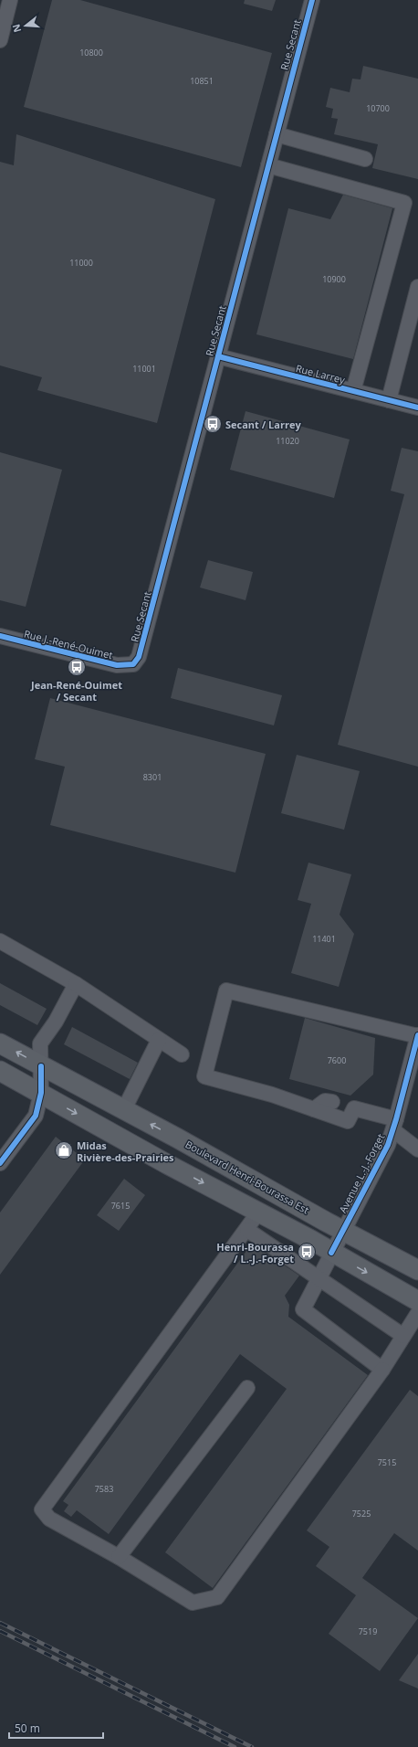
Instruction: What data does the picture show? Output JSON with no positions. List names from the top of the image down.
{
  "streets": {
    "main road": ["Boulevard Henri-Bourassa Est"],
    "street": [
      "Rue Secant",
      "Rue Larrey",
      "Rue J.-René-Ouimet",
      "Avenue L.-J.-Forget"
    ]
  },
  "crossings": [
    ["Rue Secant", "Rue Larrey"],
    ["Rue Secant", "Rue J.-René-Ouimet"],
    ["Avenue L.-J.-Forget", "Boulevard Henri-Bourassa Est"]
  ],
  "places": {
    "bus stop": ["Secant / Larrey", "Jean-René-Ouimet / Secant", "Henri-Bourassa / L.-J.-Forget"],
    "shop": ["Midas Rivière-des-Prairies"]
  },
  "house_numbers": [
    "10800",
    "10851",
    "10700",
    "11000",
    "10900",
    "11001",
    "11020",
    "8301",
    "11401",
    "7600",
    "7615",
    "7515",
    "7583",
    "7525",
    "7519"
  ],
  "scale_bar": "50 m",
  "north": "left"
}
